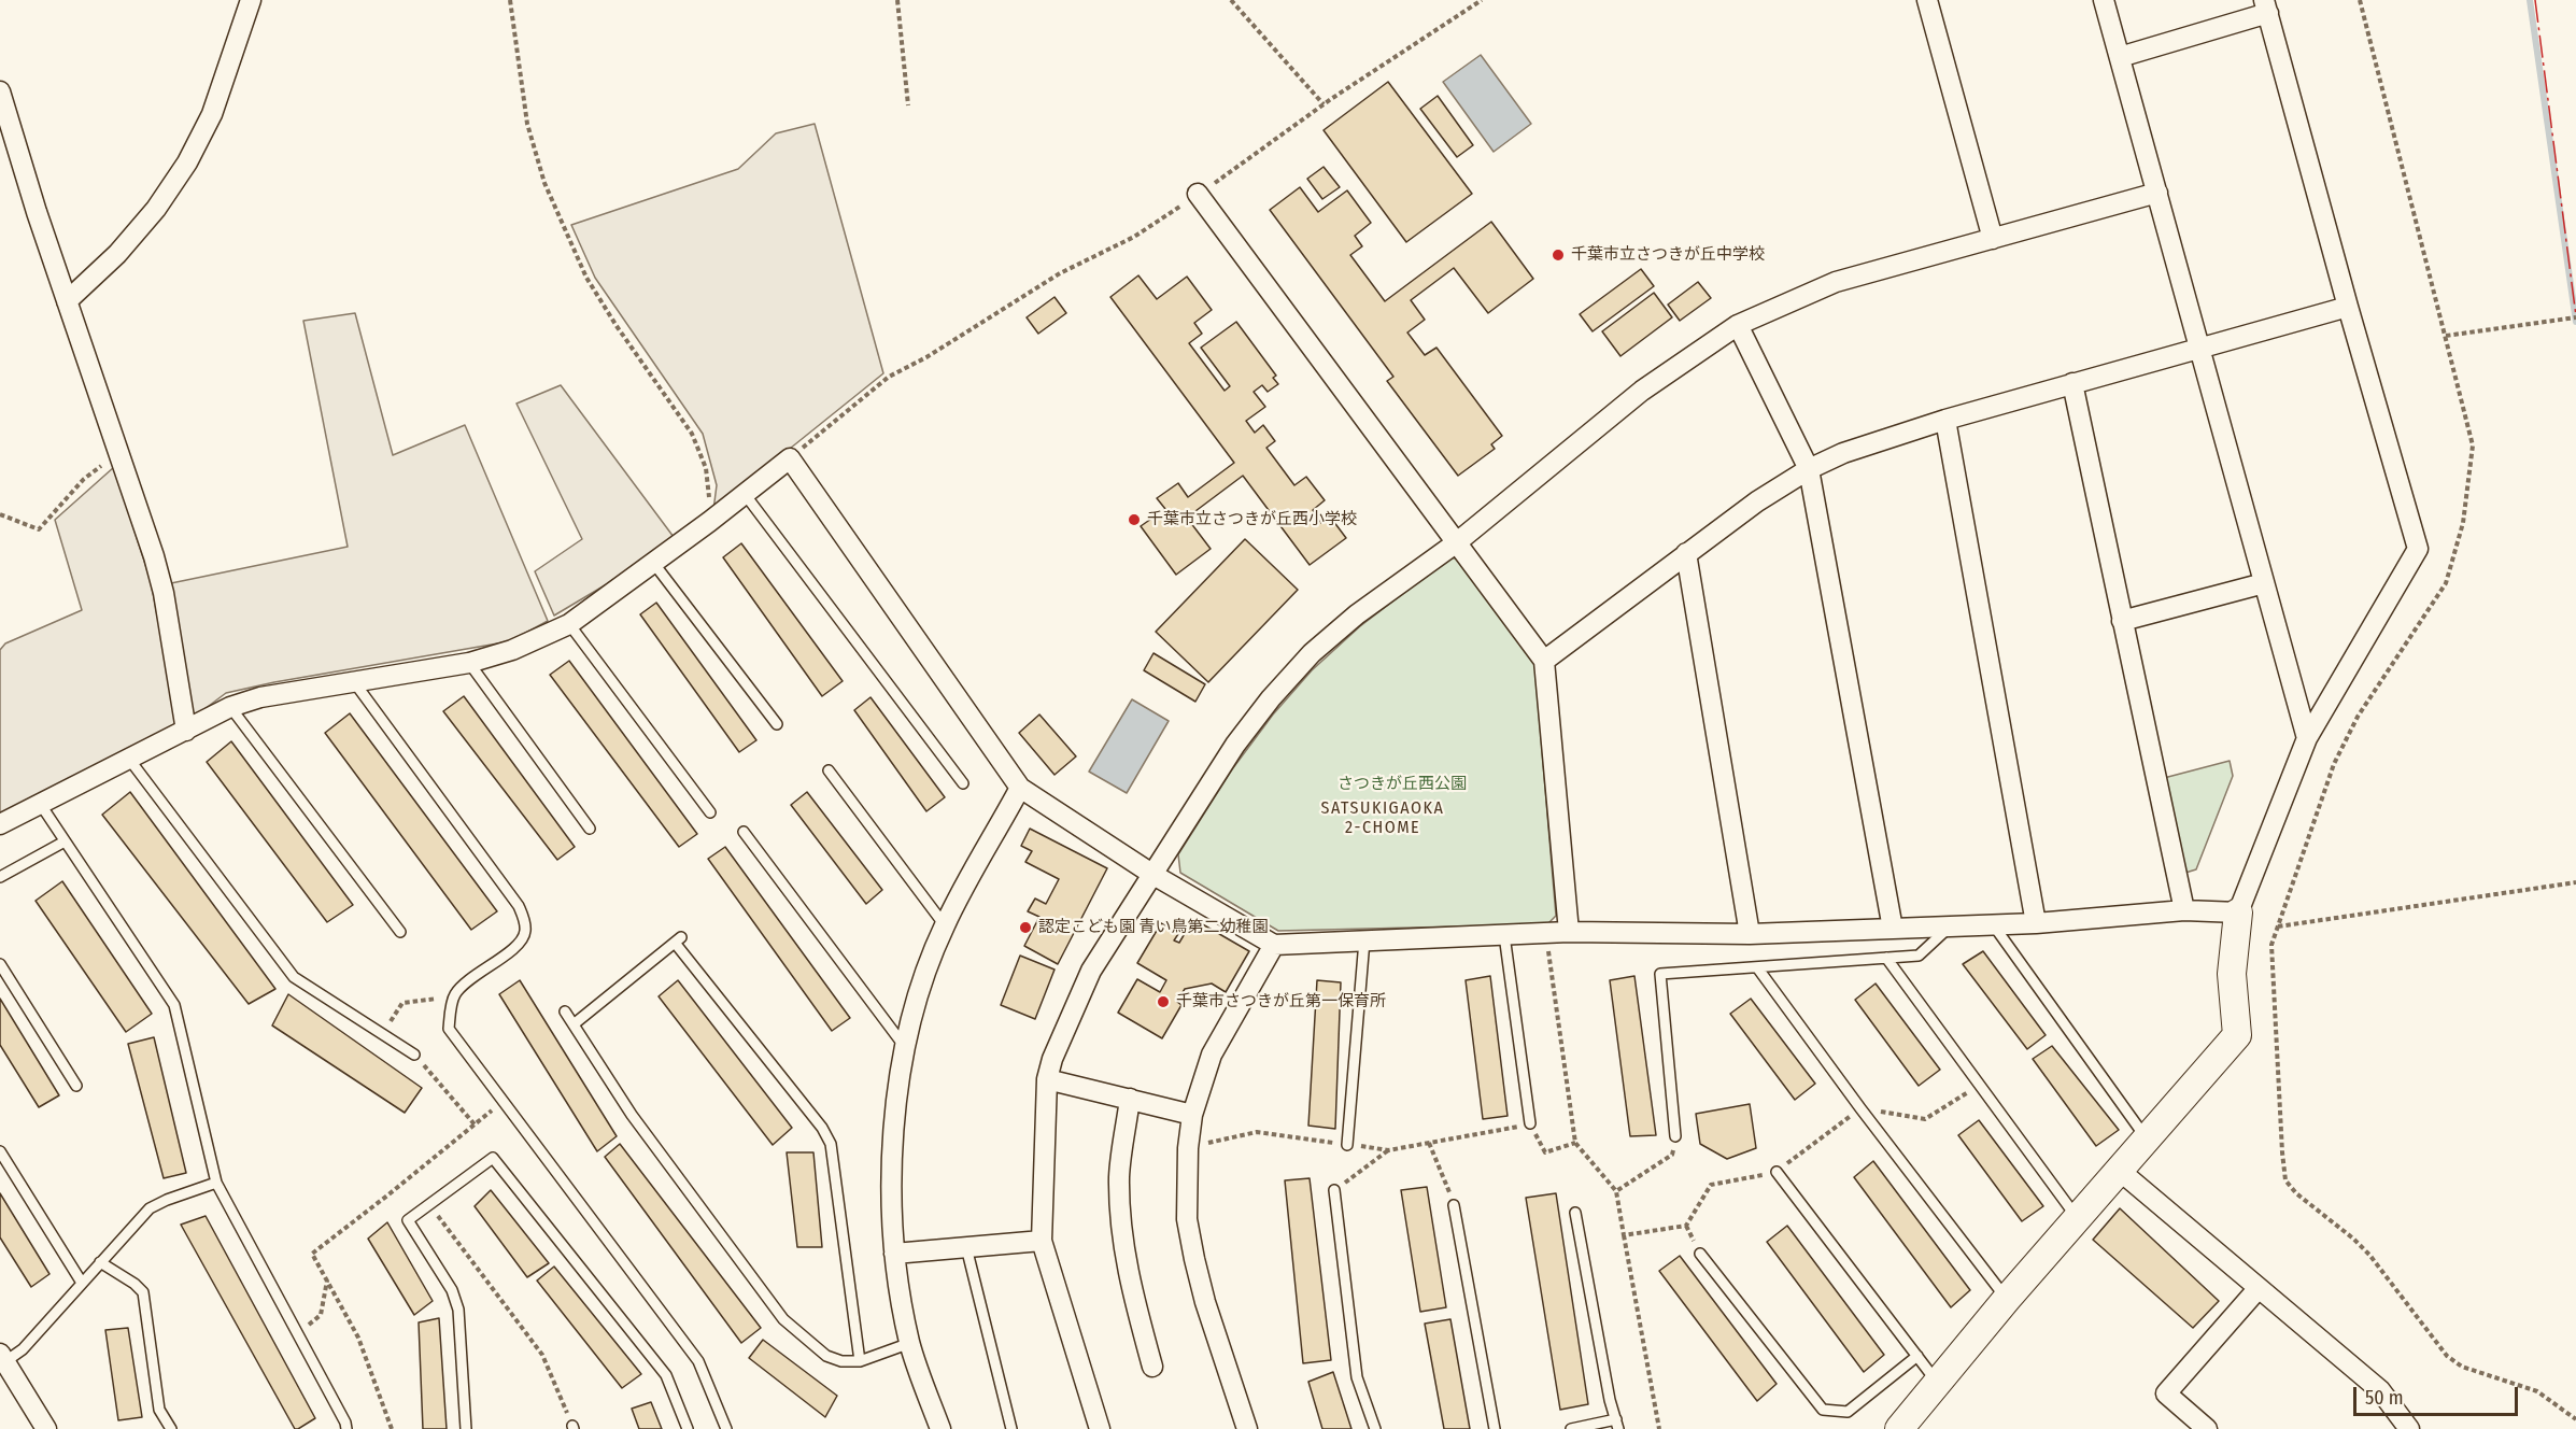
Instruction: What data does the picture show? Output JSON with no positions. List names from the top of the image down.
{
  "districts": ["SATSUKIGAOKA 2-CHOME"],
  "parks": ["さつきが丘西公園"],
  "places": [
    "千葉市立さつきが丘中学校",
    "千葉市立さつきが丘西小学校",
    "認定こども園 青い鳥第二幼稚園",
    "千葉市さつきが丘第一保育所"
  ],
  "scale_bar": "50 m"
}
